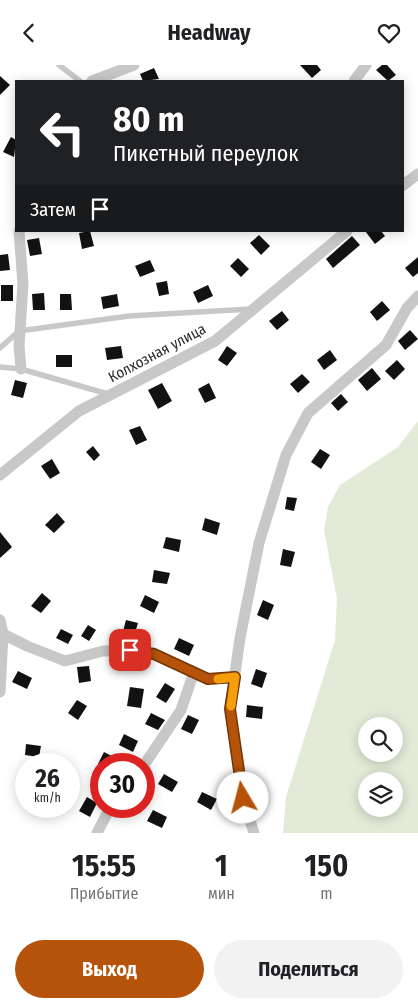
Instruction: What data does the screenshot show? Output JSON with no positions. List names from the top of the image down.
{
  "streets": {
    "street": ["Колхозная улица"]
  },
  "page": {
    "header": "Headway",
    "turn": ["80 m", "Пикетный переулок"],
    "then": "Затем",
    "speed": "26 km/h",
    "limit": "30",
    "eta": [
      "15:55",
      "Прибытие",
      "1",
      "мин",
      "150",
      "m"
    ],
    "buttons": ["Выход", "Поделиться"]
  }
}
